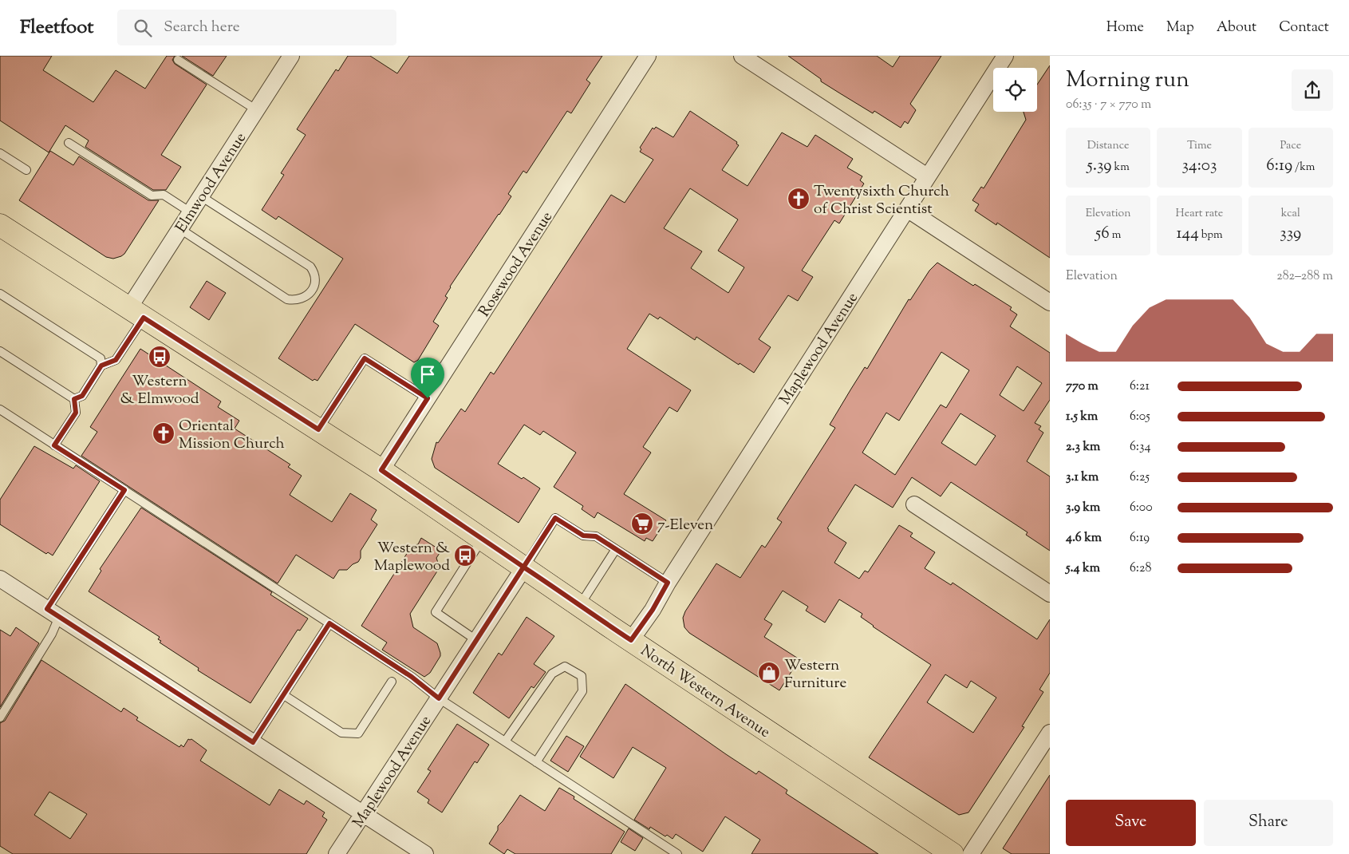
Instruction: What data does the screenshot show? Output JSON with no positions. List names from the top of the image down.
{
  "streets": {
    "main road": ["North Western Avenue"],
    "street": ["Elmwood Avenue", "Rosewood Avenue", "Maplewood Avenue"]
  },
  "crossings": [
    ["Elmwood Avenue", "North Western Avenue"],
    ["Rosewood Avenue", "North Western Avenue"],
    ["Maplewood Avenue", "North Western Avenue"]
  ],
  "places": {
    "church": ["Twentysixth Church of Christ Scientist", "Oriental Mission Church"],
    "bus stop": ["Western & Elmwood", "Western & Maplewood"],
    "supermarket": ["7-Eleven"],
    "shop": ["Western Furniture"]
  },
  "page": {
    "header": "Fleetfoot",
    "search": "Search here",
    "nav": [
      "Home",
      "Map",
      "About",
      "Contact"
    ],
    "heading": ["Morning run", "06:35 · 7 × 770 m"],
    "stats": [
      ["Distance", "5.39 km"],
      ["Time", "34:03"],
      ["Pace", "6:19 /km"],
      ["Elevation", "56 m"],
      ["Heart rate", "144 bpm"],
      ["kcal", "339"]
    ],
    "chart": ["Elevation", "282–288 m"],
    "list": [
      {
        "name": "770 m",
        "note": "6:21"
      },
      {
        "name": "1.5 km",
        "note": "6:05"
      },
      {
        "name": "2.3 km",
        "note": "6:34"
      },
      {
        "name": "3.1 km",
        "note": "6:25"
      },
      {
        "name": "3.9 km",
        "note": "6:00"
      },
      {
        "name": "4.6 km",
        "note": "6:19"
      },
      {
        "name": "5.4 km",
        "note": "6:28"
      }
    ],
    "buttons": ["Save", "Share"]
  }
}
